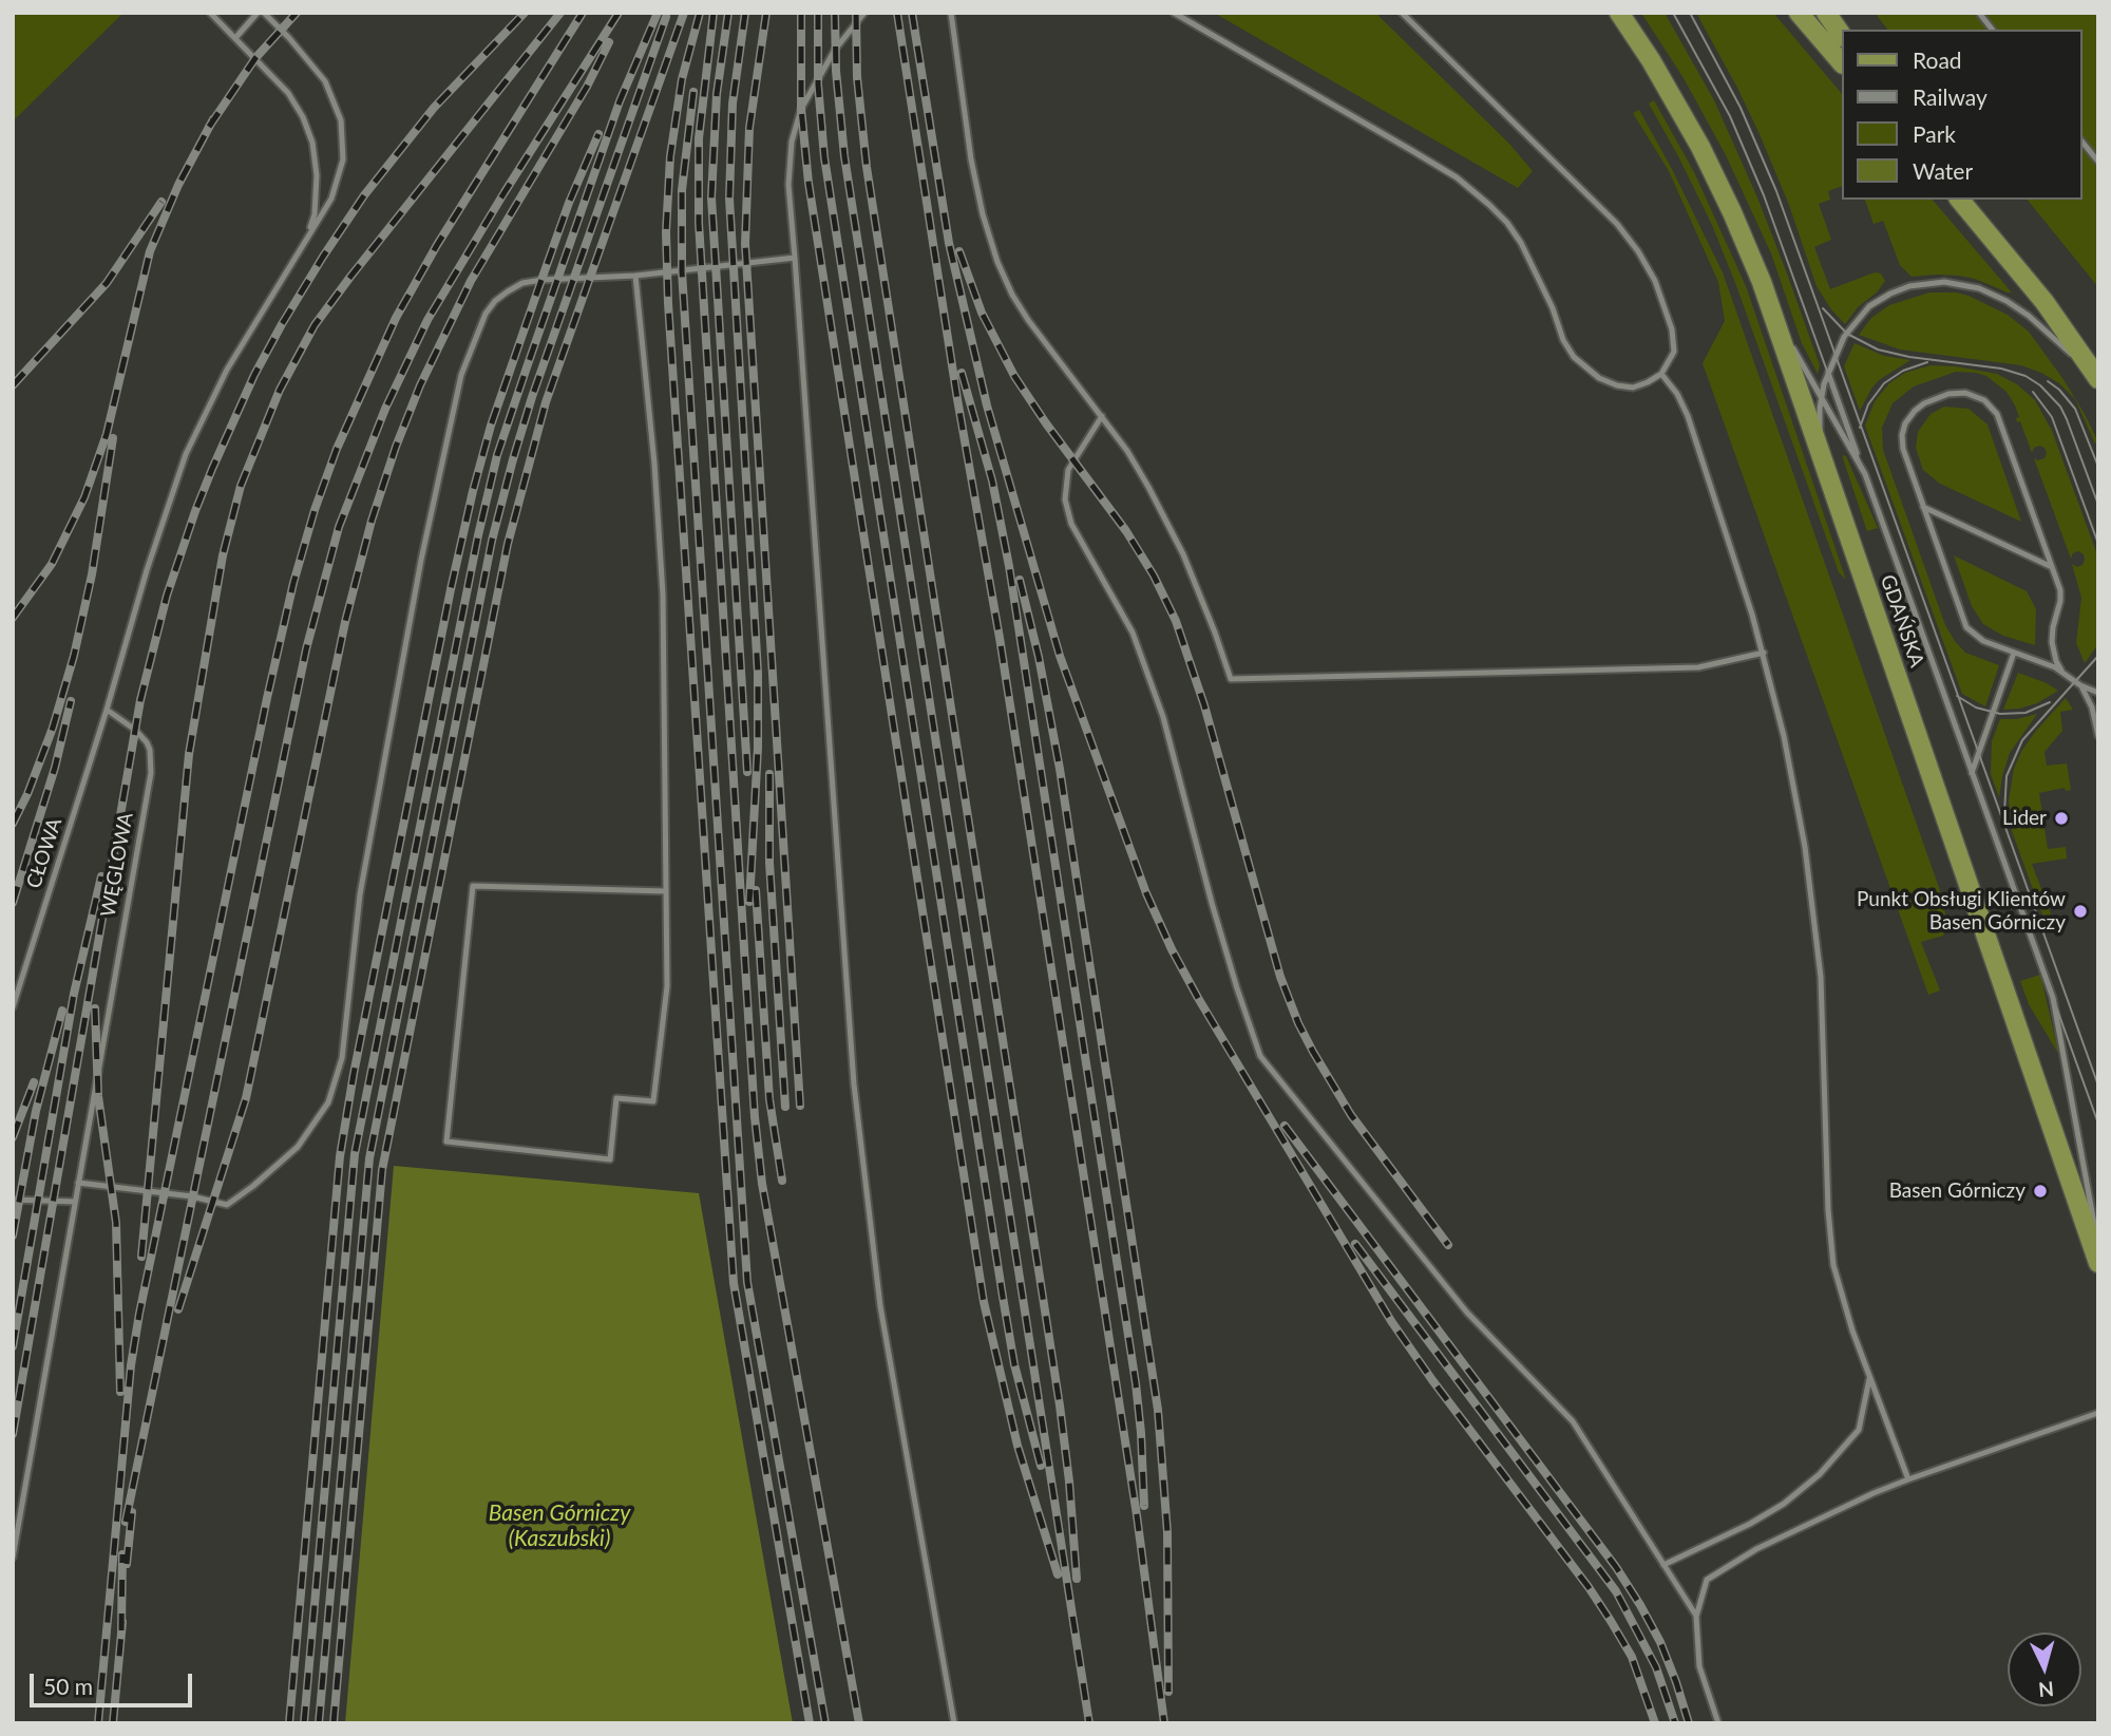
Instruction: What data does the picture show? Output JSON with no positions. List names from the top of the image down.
{
  "streets": {
    "main road": ["GDAŃSKA"],
    "lane": ["CŁOWA", "WĘGLOWA"]
  },
  "crossings": [
    ["CŁOWA", "WĘGLOWA"]
  ],
  "water": ["Basen Górniczy (Kaszubski)"],
  "places": ["Lider", "Punkt Obsługi Klientów Basen Górniczy", "Basen Górniczy"],
  "legend": [
    "Road",
    "Railway",
    "Park",
    "Water"
  ],
  "scale_bar": "50 m",
  "north": "bottom"
}
